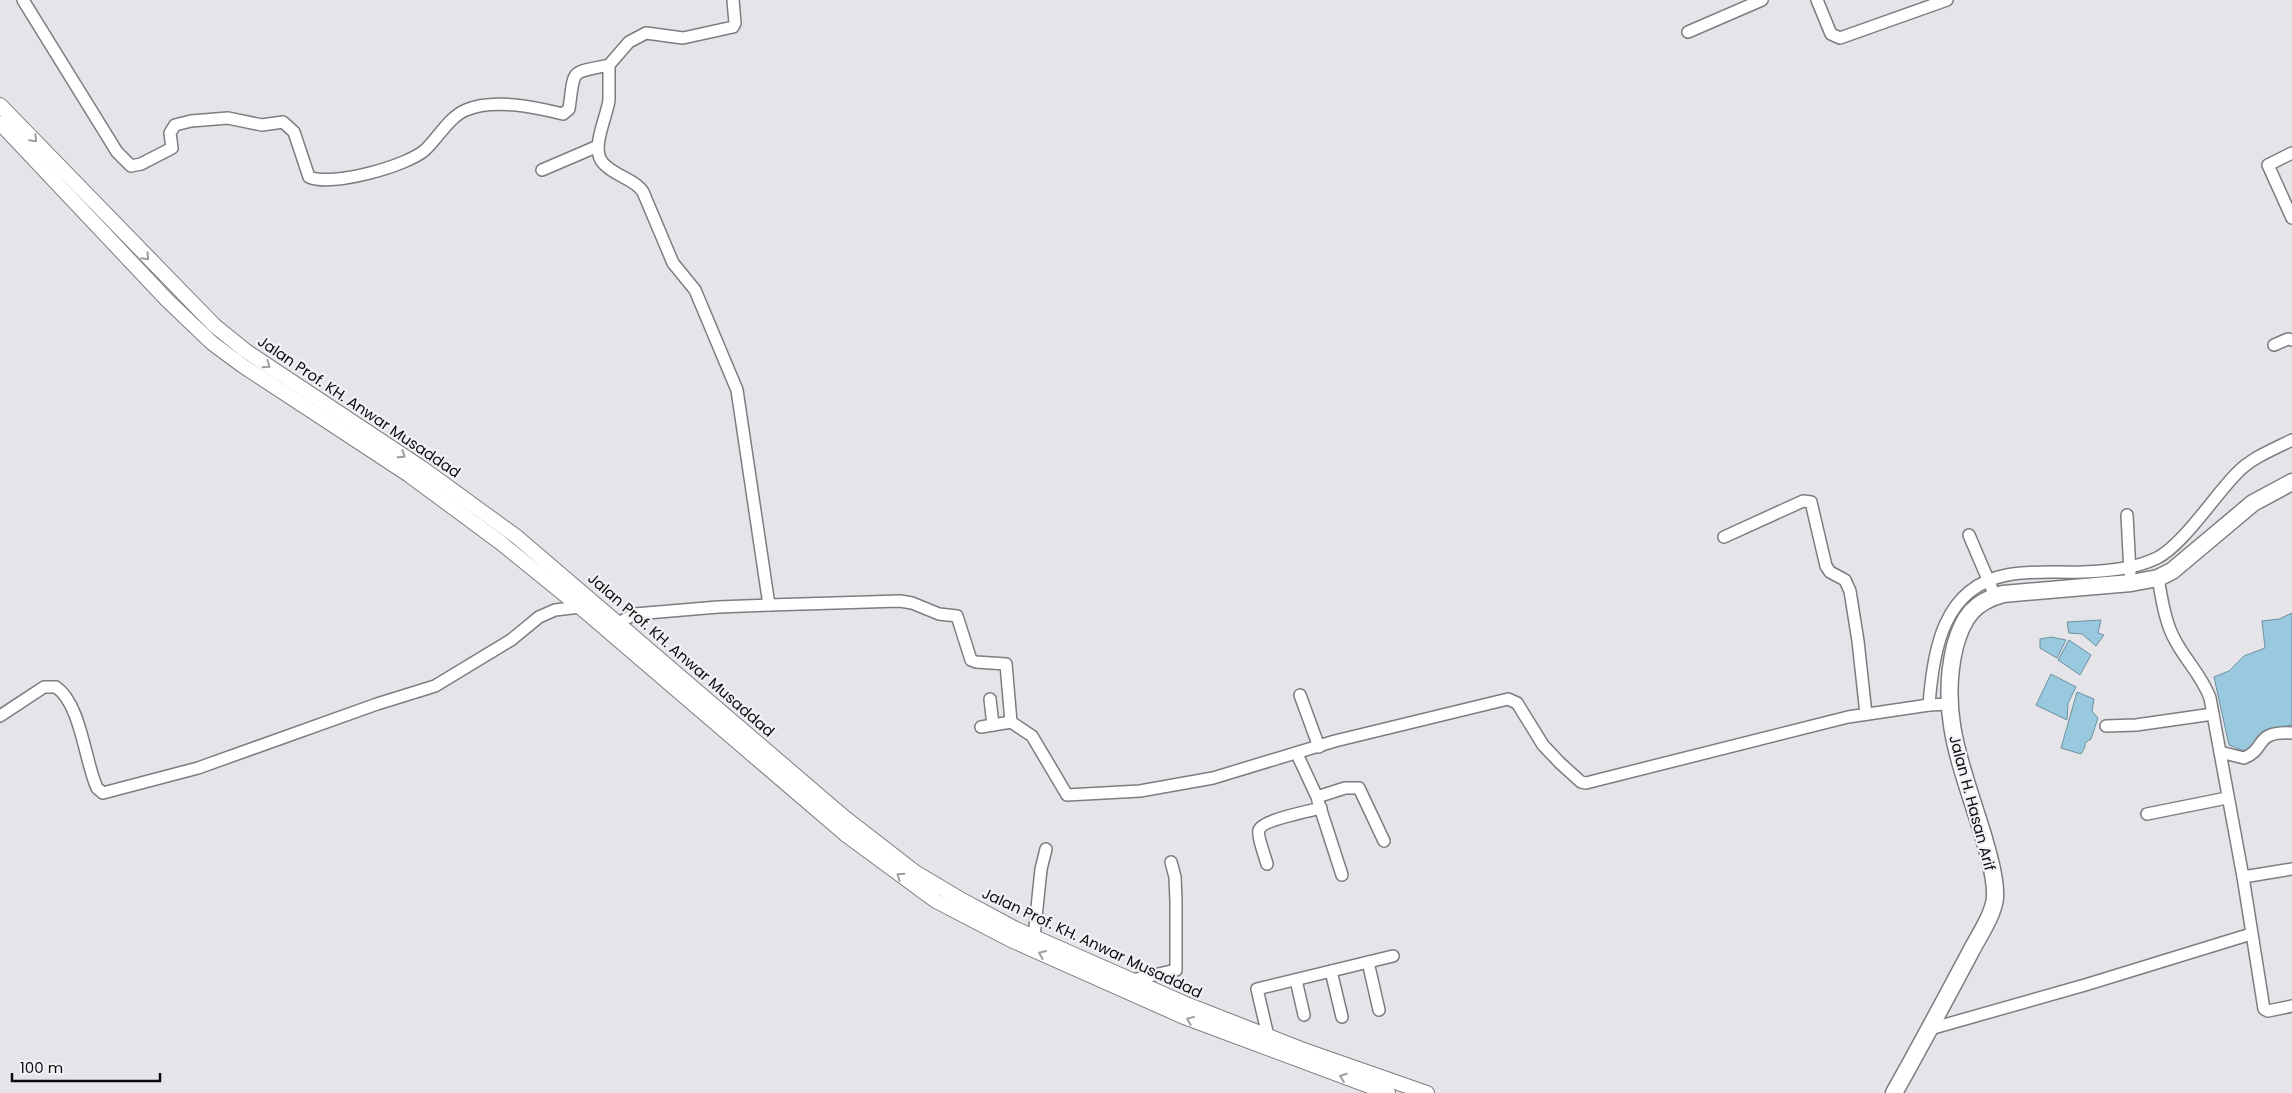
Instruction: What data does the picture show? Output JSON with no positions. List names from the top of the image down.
{
  "streets": {
    "main road": ["Jalan H. Hasan Arif"],
    "street": ["Jalan Prof. KH. Anwar Musaddad"]
  },
  "scale_bar": "100 m"
}
